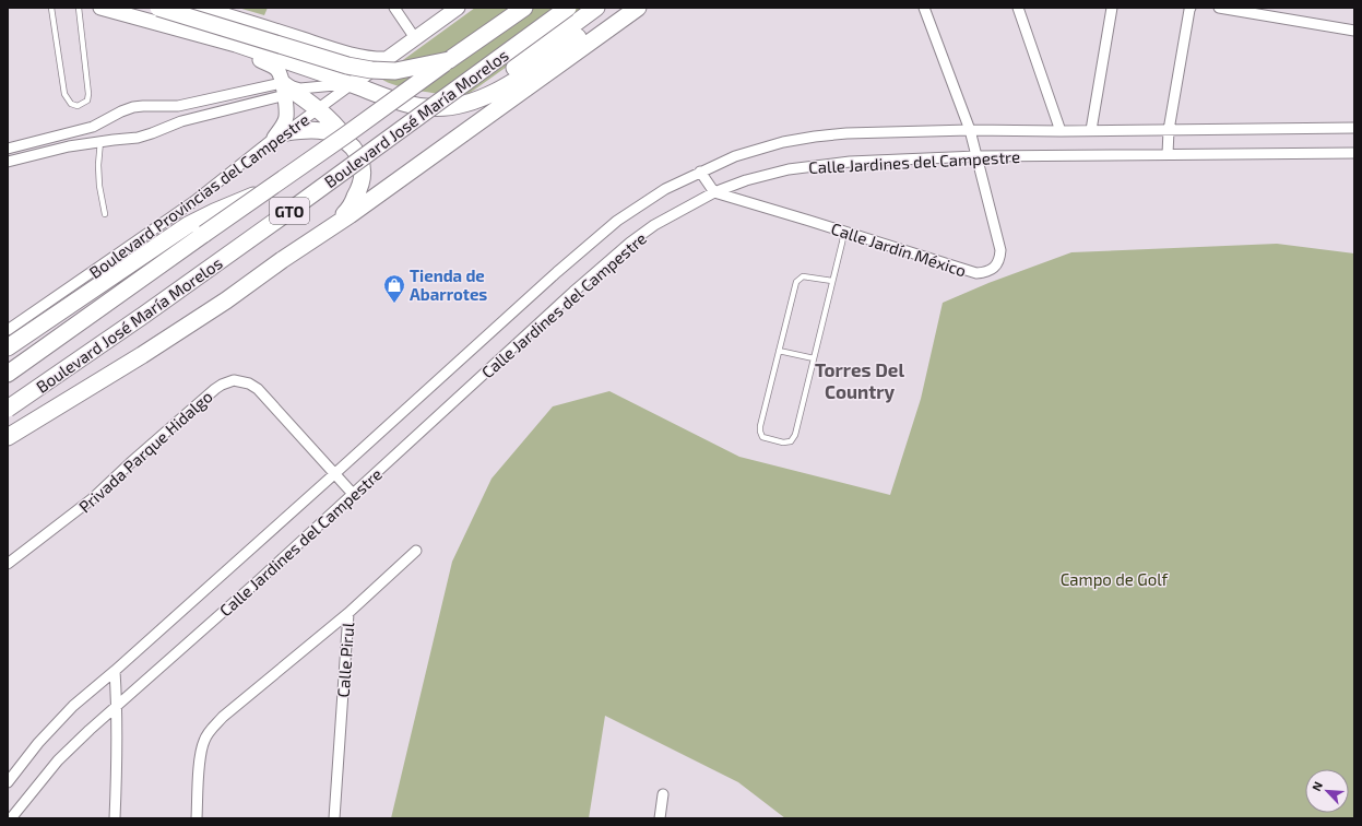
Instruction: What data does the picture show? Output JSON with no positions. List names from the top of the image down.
{
  "streets": {
    "main road": ["Boulevard José María Morelos", "GTO"],
    "street": [
      "Calle Jardines del Campestre",
      "Boulevard Provincias del Campestre",
      "Calle Jardín México",
      "Privada Parque Hidalgo",
      "Calle Pirul"
    ]
  },
  "crossings": [
    ["Calle Jardines del Campestre", "Calle Jardín México"],
    ["Calle Jardines del Campestre", "Privada Parque Hidalgo"]
  ],
  "districts": ["Torres Del Country"],
  "parks": ["Campo de Golf"],
  "places": {
    "shop": ["Tienda de Abarrotes"]
  },
  "north": "top left"
}
